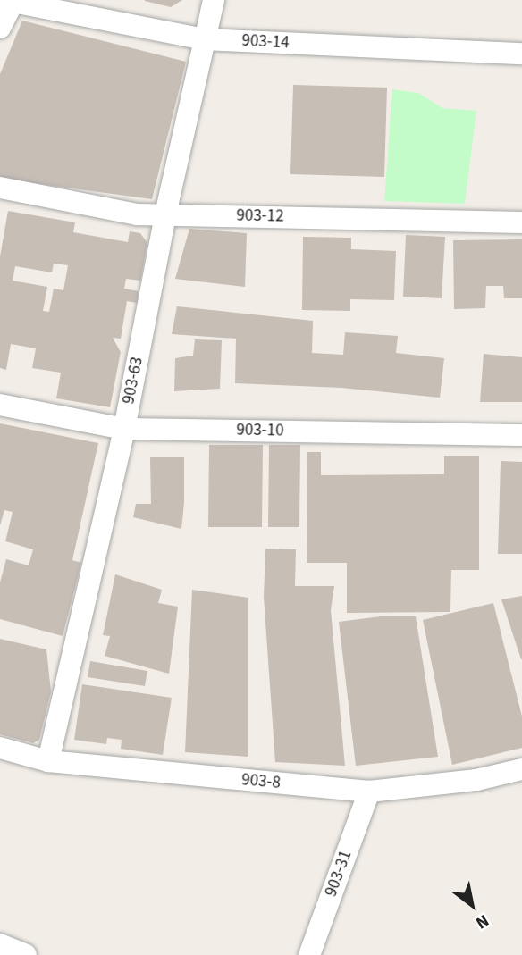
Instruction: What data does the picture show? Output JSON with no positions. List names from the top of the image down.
{
  "streets": {
    "street": [
      "903-14",
      "903-12",
      "903-63",
      "903-10",
      "903-8",
      "903-31"
    ]
  },
  "crossings": [
    ["903-14", "903-63"],
    ["903-12", "903-63"],
    ["903-63", "903-10"],
    ["903-63", "903-8"],
    ["903-8", "903-31"]
  ],
  "north": "bottom right"
}
